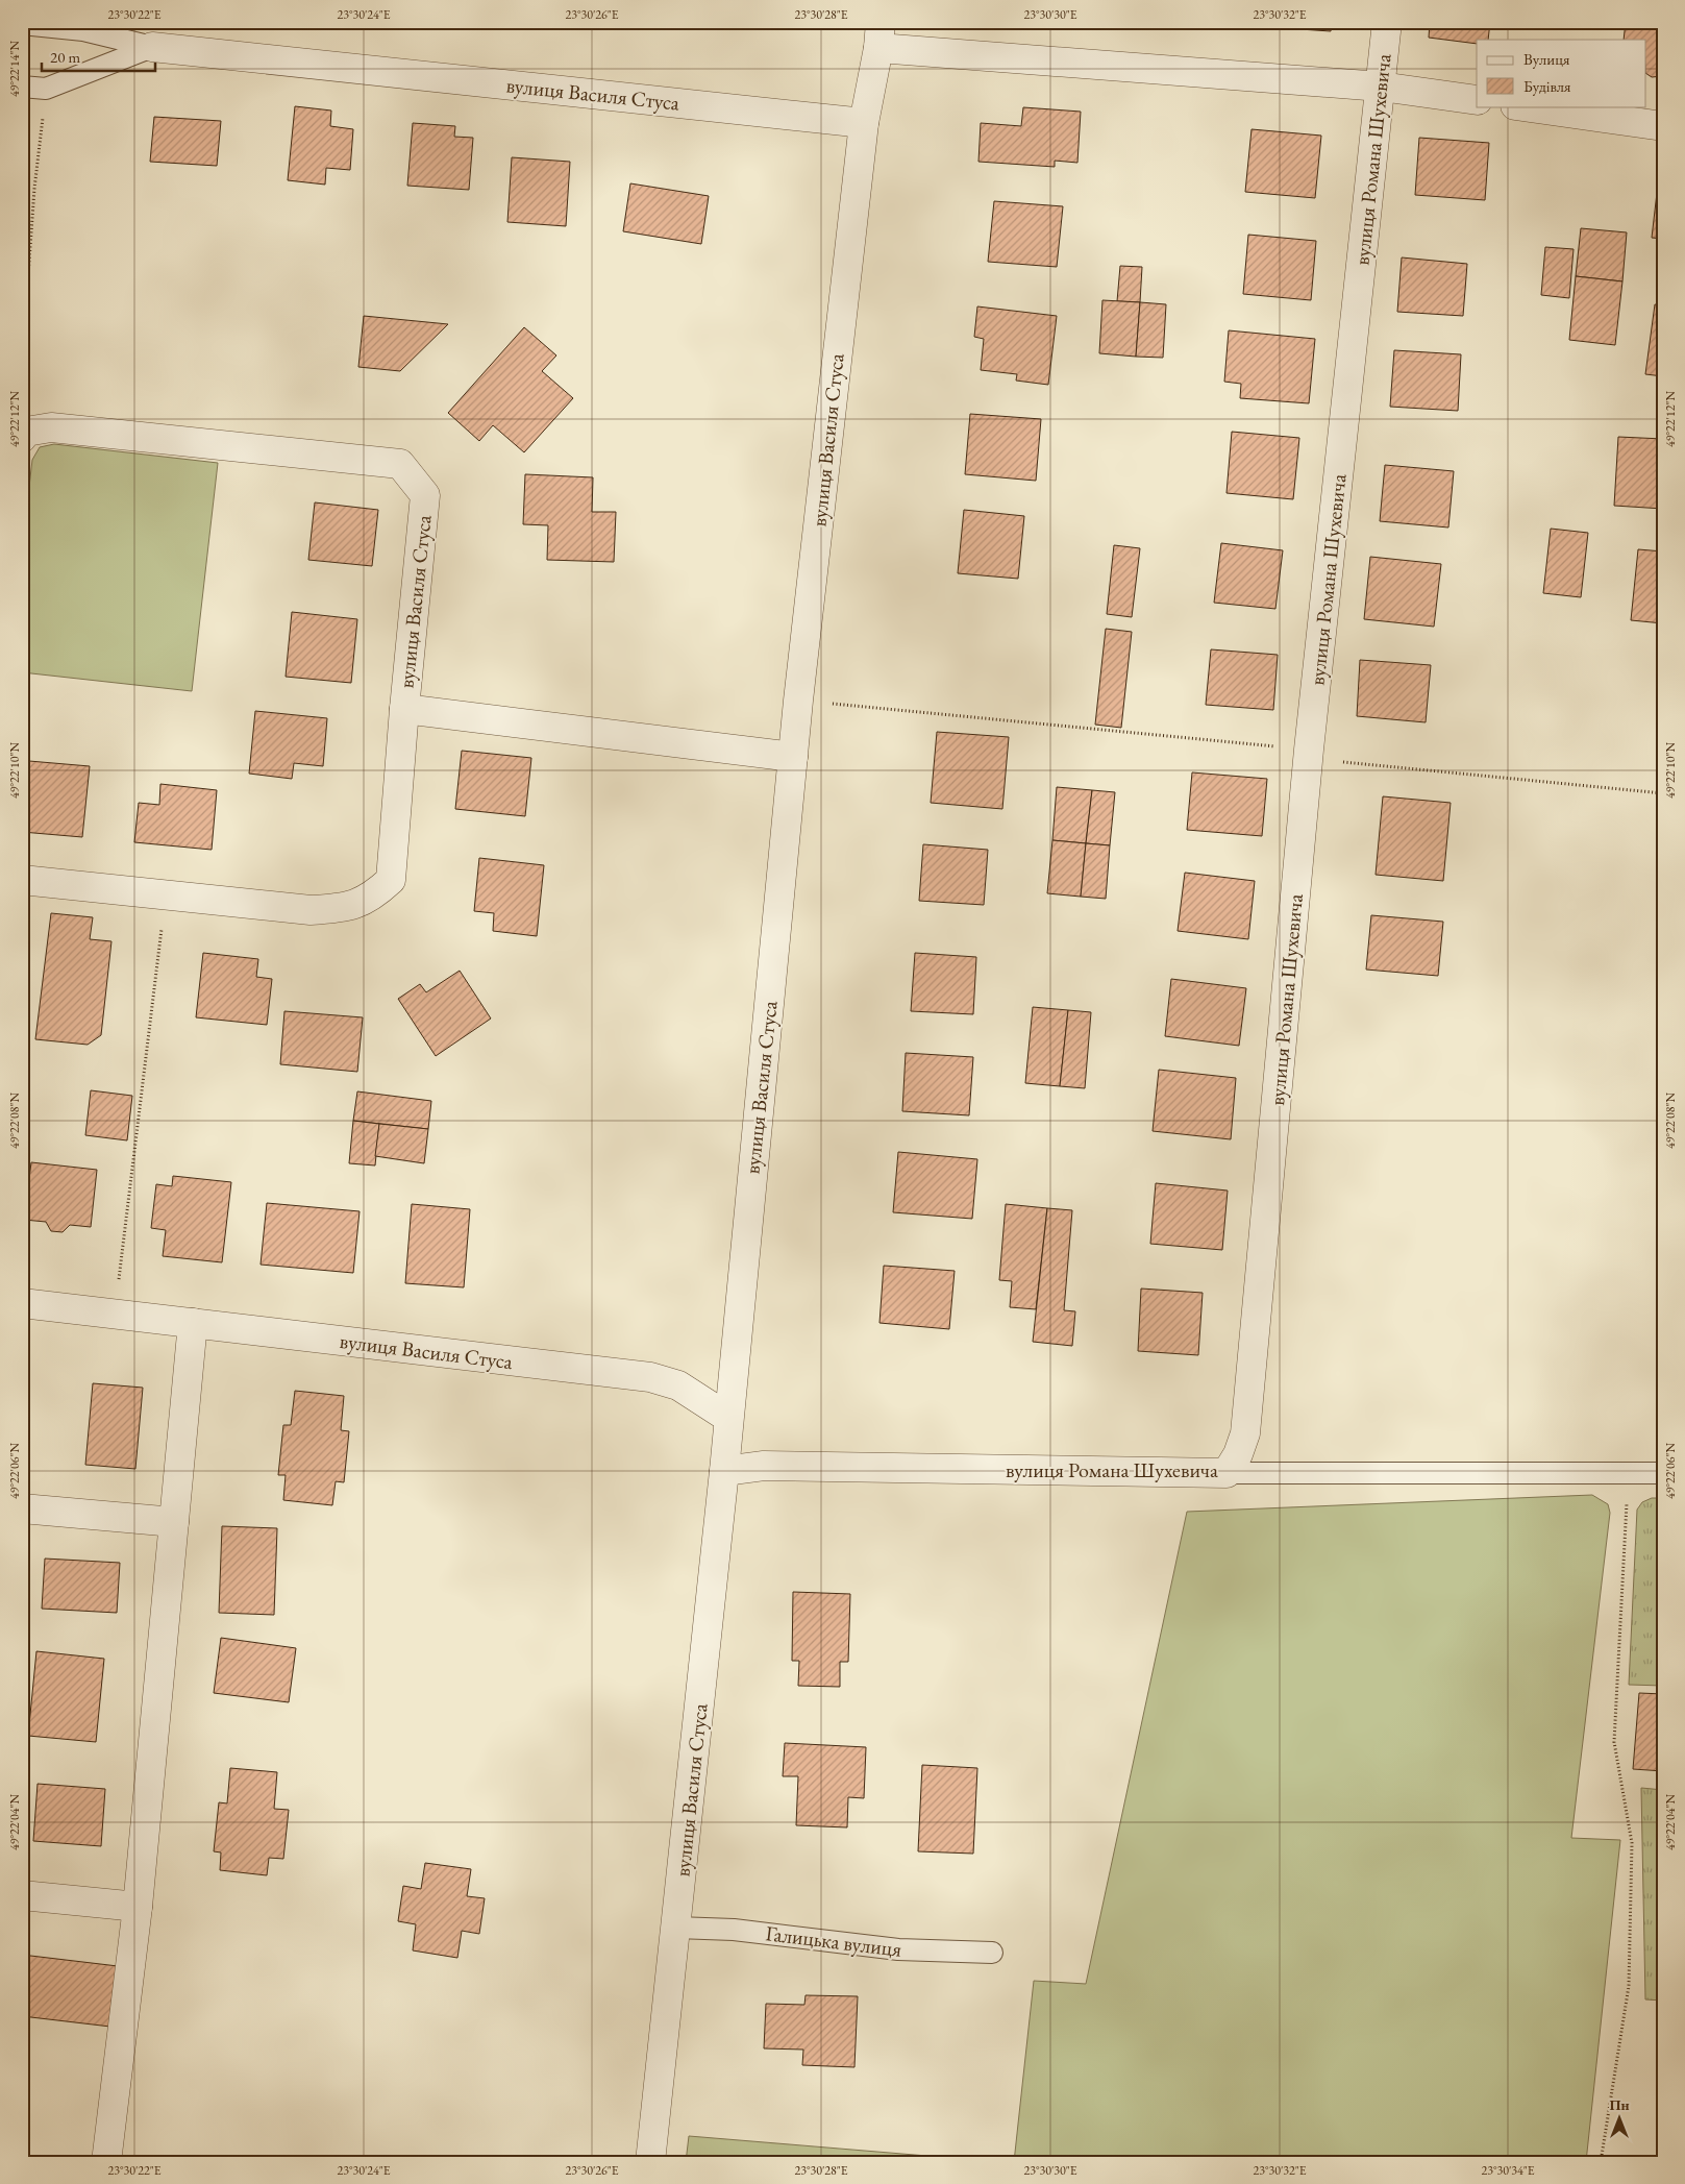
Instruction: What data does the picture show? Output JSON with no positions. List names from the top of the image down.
{
  "streets": {
    "street": ["вулиця Василя Стуса", "вулиця Романа Шухевича"],
    "lane": ["Галицька вулиця"]
  },
  "crossings": [
    ["вулиця Василя Стуса", "вулиця Романа Шухевича"],
    ["вулиця Василя Стуса", "Галицька вулиця"]
  ],
  "legend": ["Вулиця", "Будівля"],
  "scale_bar": "20 m",
  "north": "top",
  "coordinates": [
    "23°30'22\"E",
    "23°30'24\"E",
    "23°30'26\"E",
    "23°30'28\"E",
    "23°30'30\"E",
    "23°30'32\"E",
    "49°22'14\"N",
    "49°22'12\"N",
    "49°22'10\"N",
    "49°22'08\"N",
    "49°22'06\"N",
    "49°22'04\"N",
    "23°30'34\"E"
  ]
}
